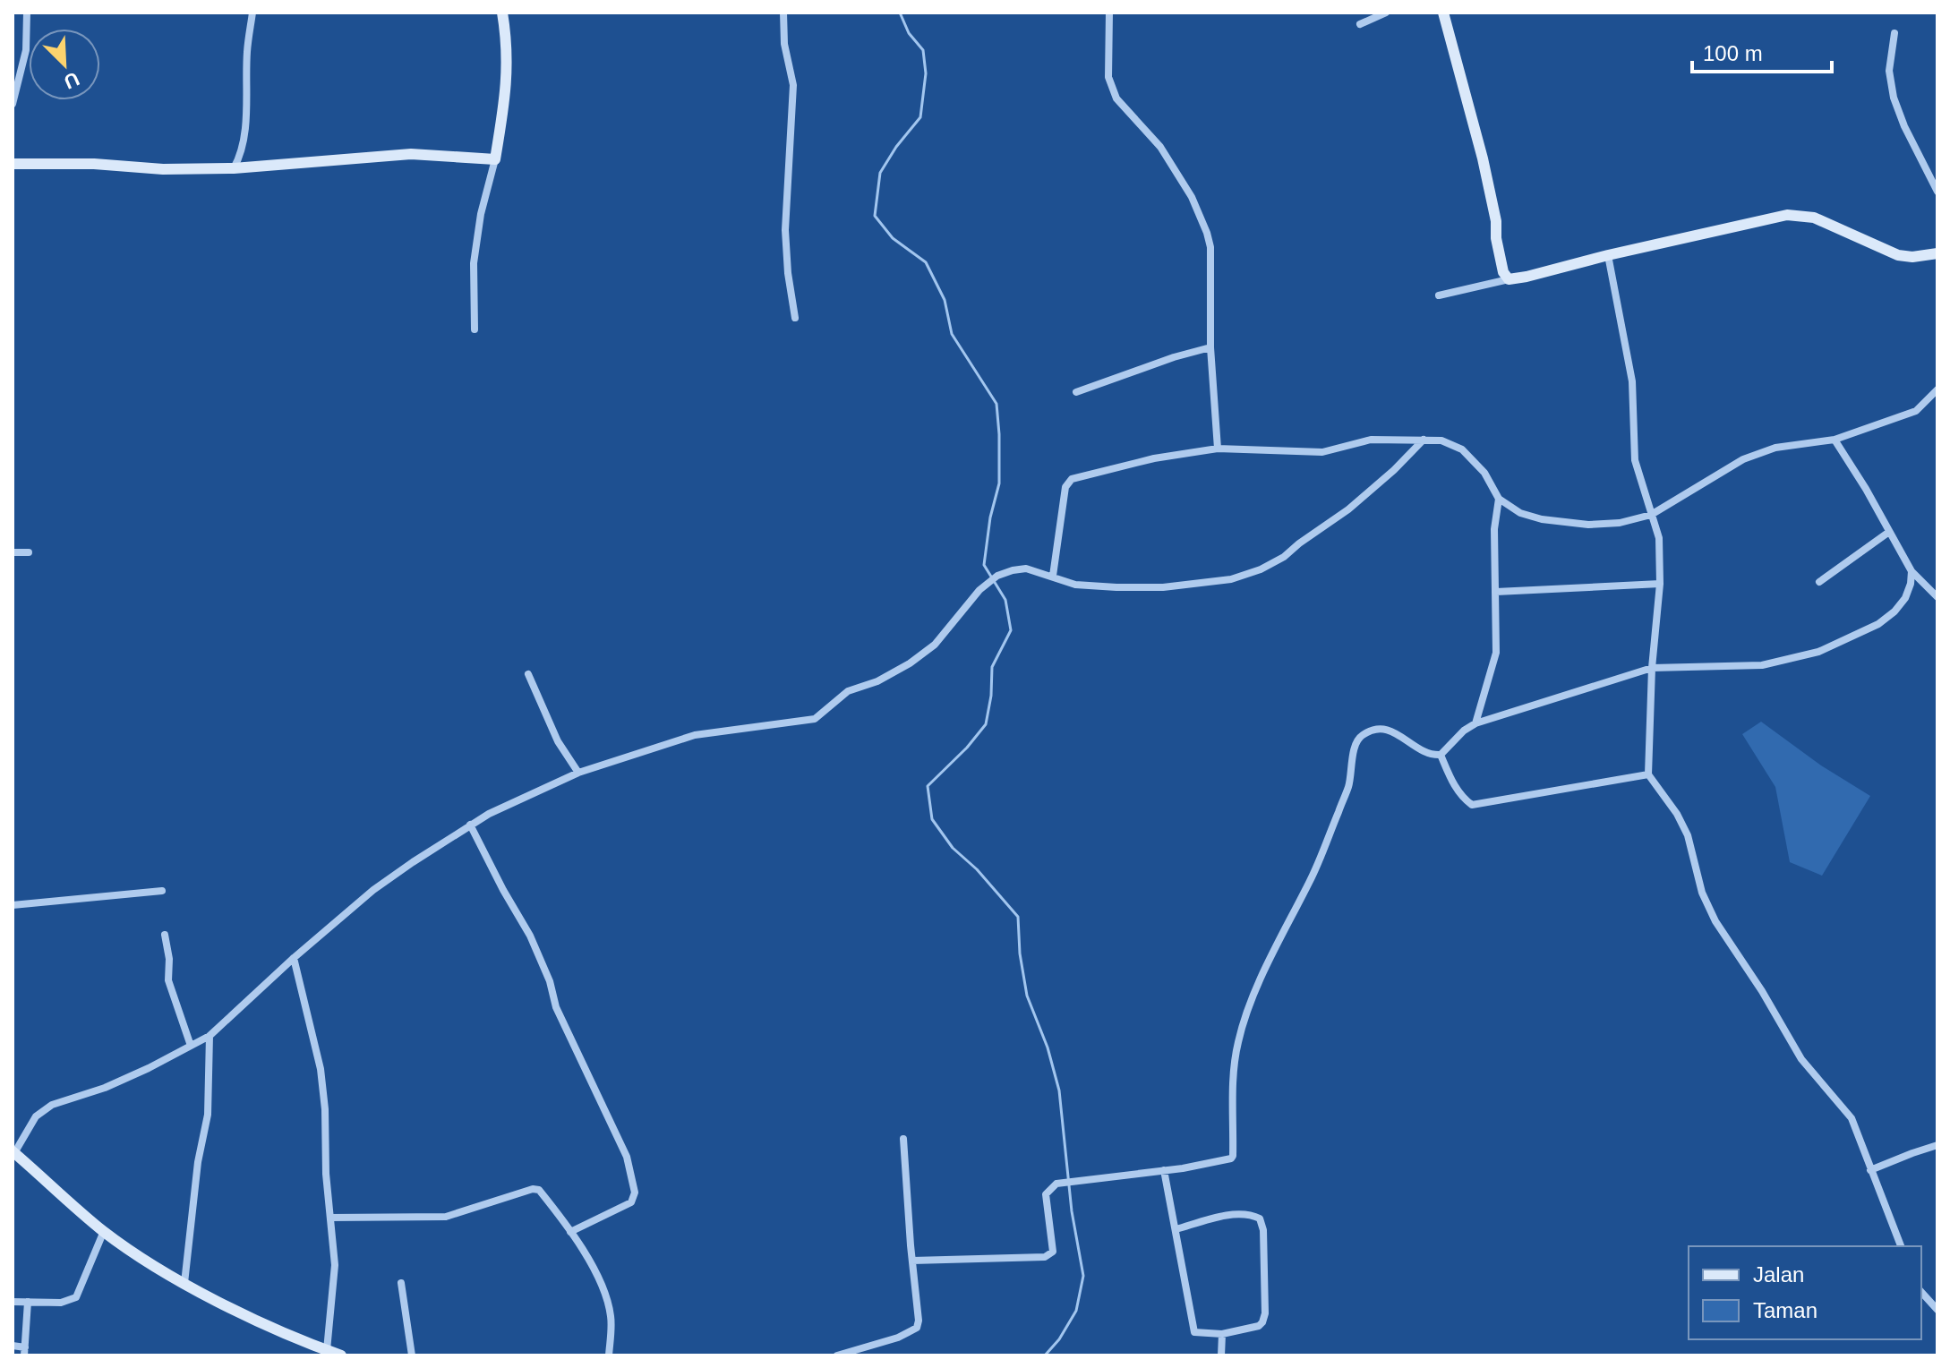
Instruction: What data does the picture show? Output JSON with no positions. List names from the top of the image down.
{
  "legend": ["Jalan", "Taman"],
  "scale_bar": "100 m",
  "north": "bottom right"
}
